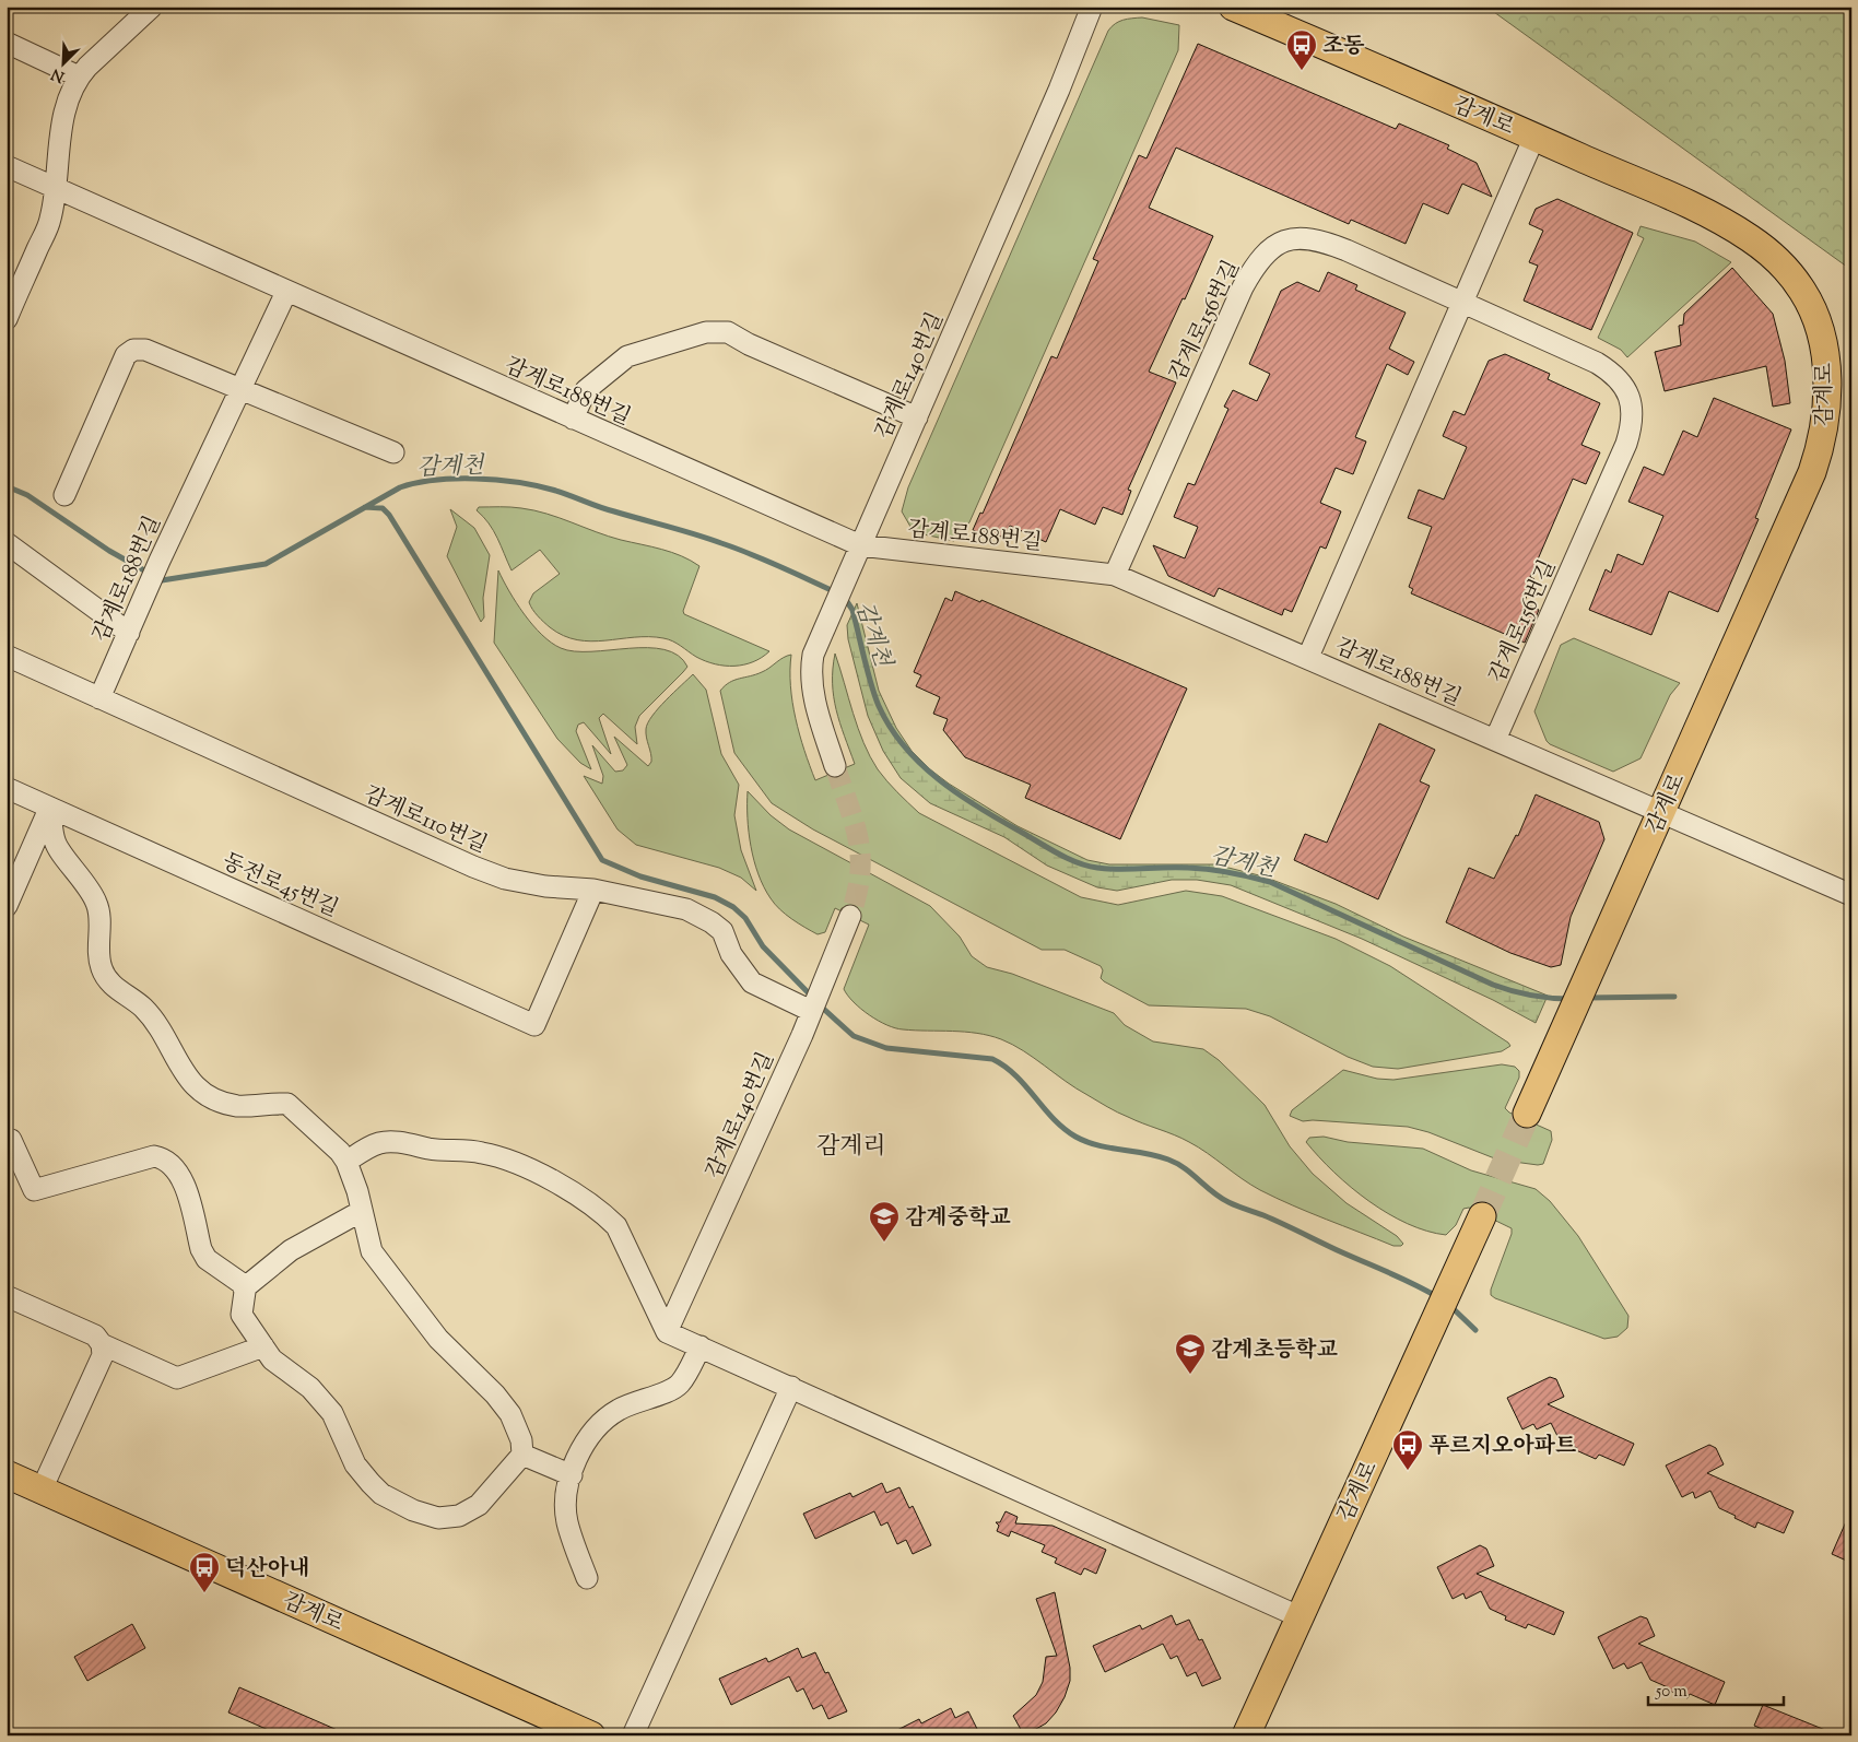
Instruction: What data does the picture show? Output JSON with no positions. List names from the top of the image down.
{
  "streets": {
    "main road": ["감계로"],
    "street": [
      "감계로156번길",
      "감계로140번길",
      "감계로188번길",
      "감계로110번길",
      "동전로45번길"
    ]
  },
  "crossings": [
    ["감계로", "감계로188번길"],
    ["감계로156번길", "감계로188번길"],
    ["감계로140번길", "감계로188번길"],
    ["감계로140번길", "감계로110번길"],
    ["감계로188번길", "감계로110번길"],
    ["감계로110번길", "동전로45번길"]
  ],
  "districts": ["감계리"],
  "water": ["감계천"],
  "places": {
    "bus stop": ["조동", "푸르지오아파트", "덕산아내"],
    "school or university": ["감계중학교", "감계초등학교"]
  },
  "scale_bar": "50 m",
  "north": "bottom left"
}
